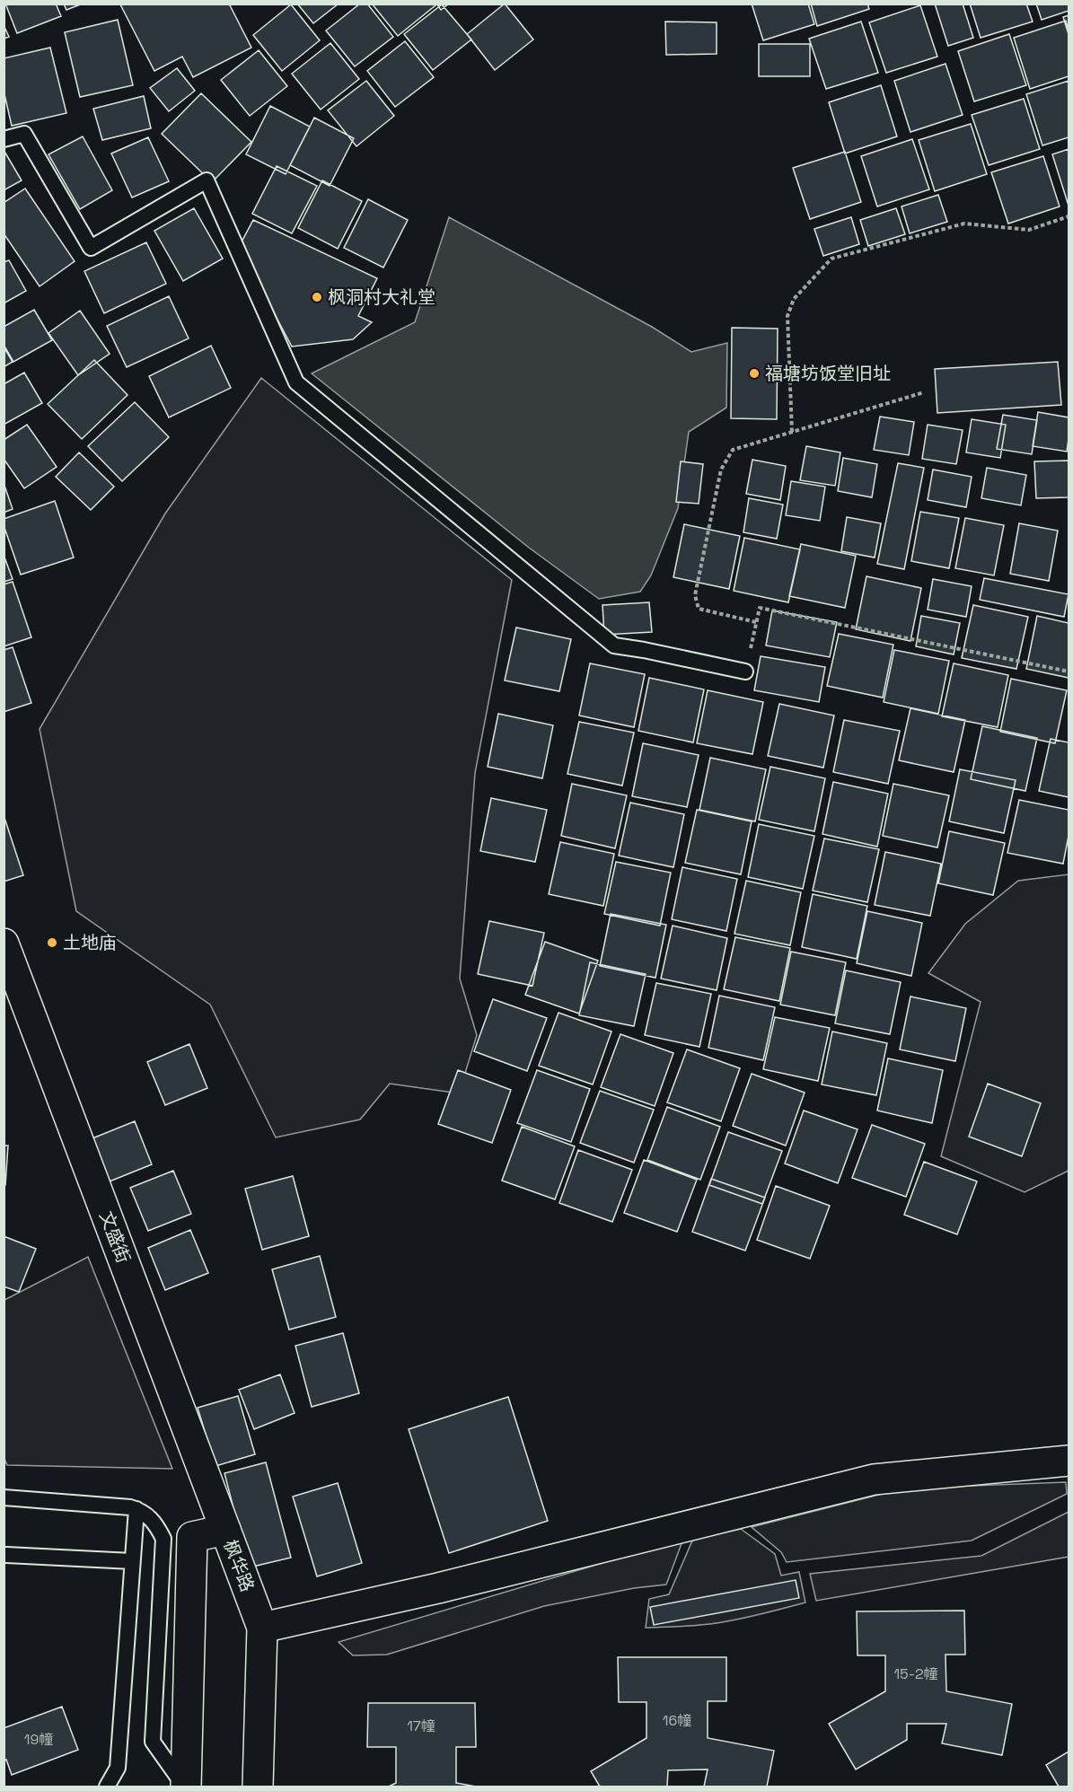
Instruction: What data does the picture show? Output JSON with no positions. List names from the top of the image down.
{
  "streets": {
    "street": ["文盛街", "枫华路"]
  },
  "crossings": [
    ["文盛街", "枫华路"]
  ],
  "places": ["枫洞村大礼堂", "福塘坊饭堂旧址", "土地庙"],
  "house_numbers": [
    "15-2幢",
    "16幢",
    "17幢",
    "19幢"
  ]
}
